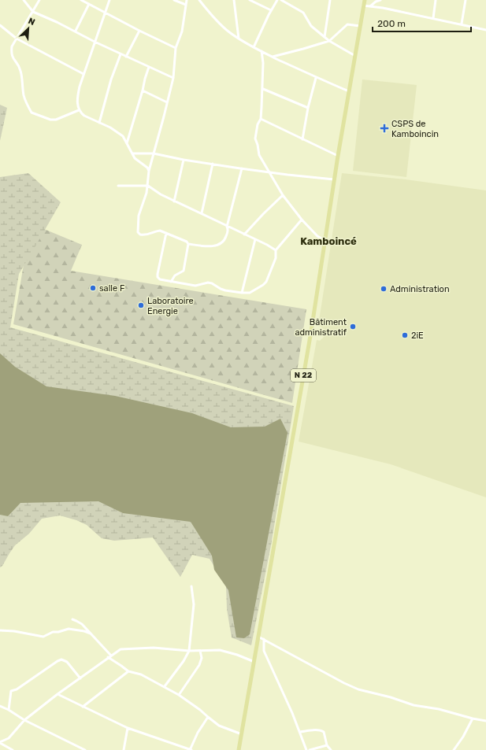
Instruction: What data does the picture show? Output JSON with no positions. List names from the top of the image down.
{
  "streets": {
    "main road": ["N 22"]
  },
  "districts": ["Kamboincé"],
  "places": {
    "health": ["CSPS de Kamboincin"],
    "other": [
      "salle F",
      "Administration",
      "Laboratoire Energie",
      "Bâtiment administratif",
      "2iE"
    ]
  },
  "scale_bar": "200 m",
  "north": "top right"
}
